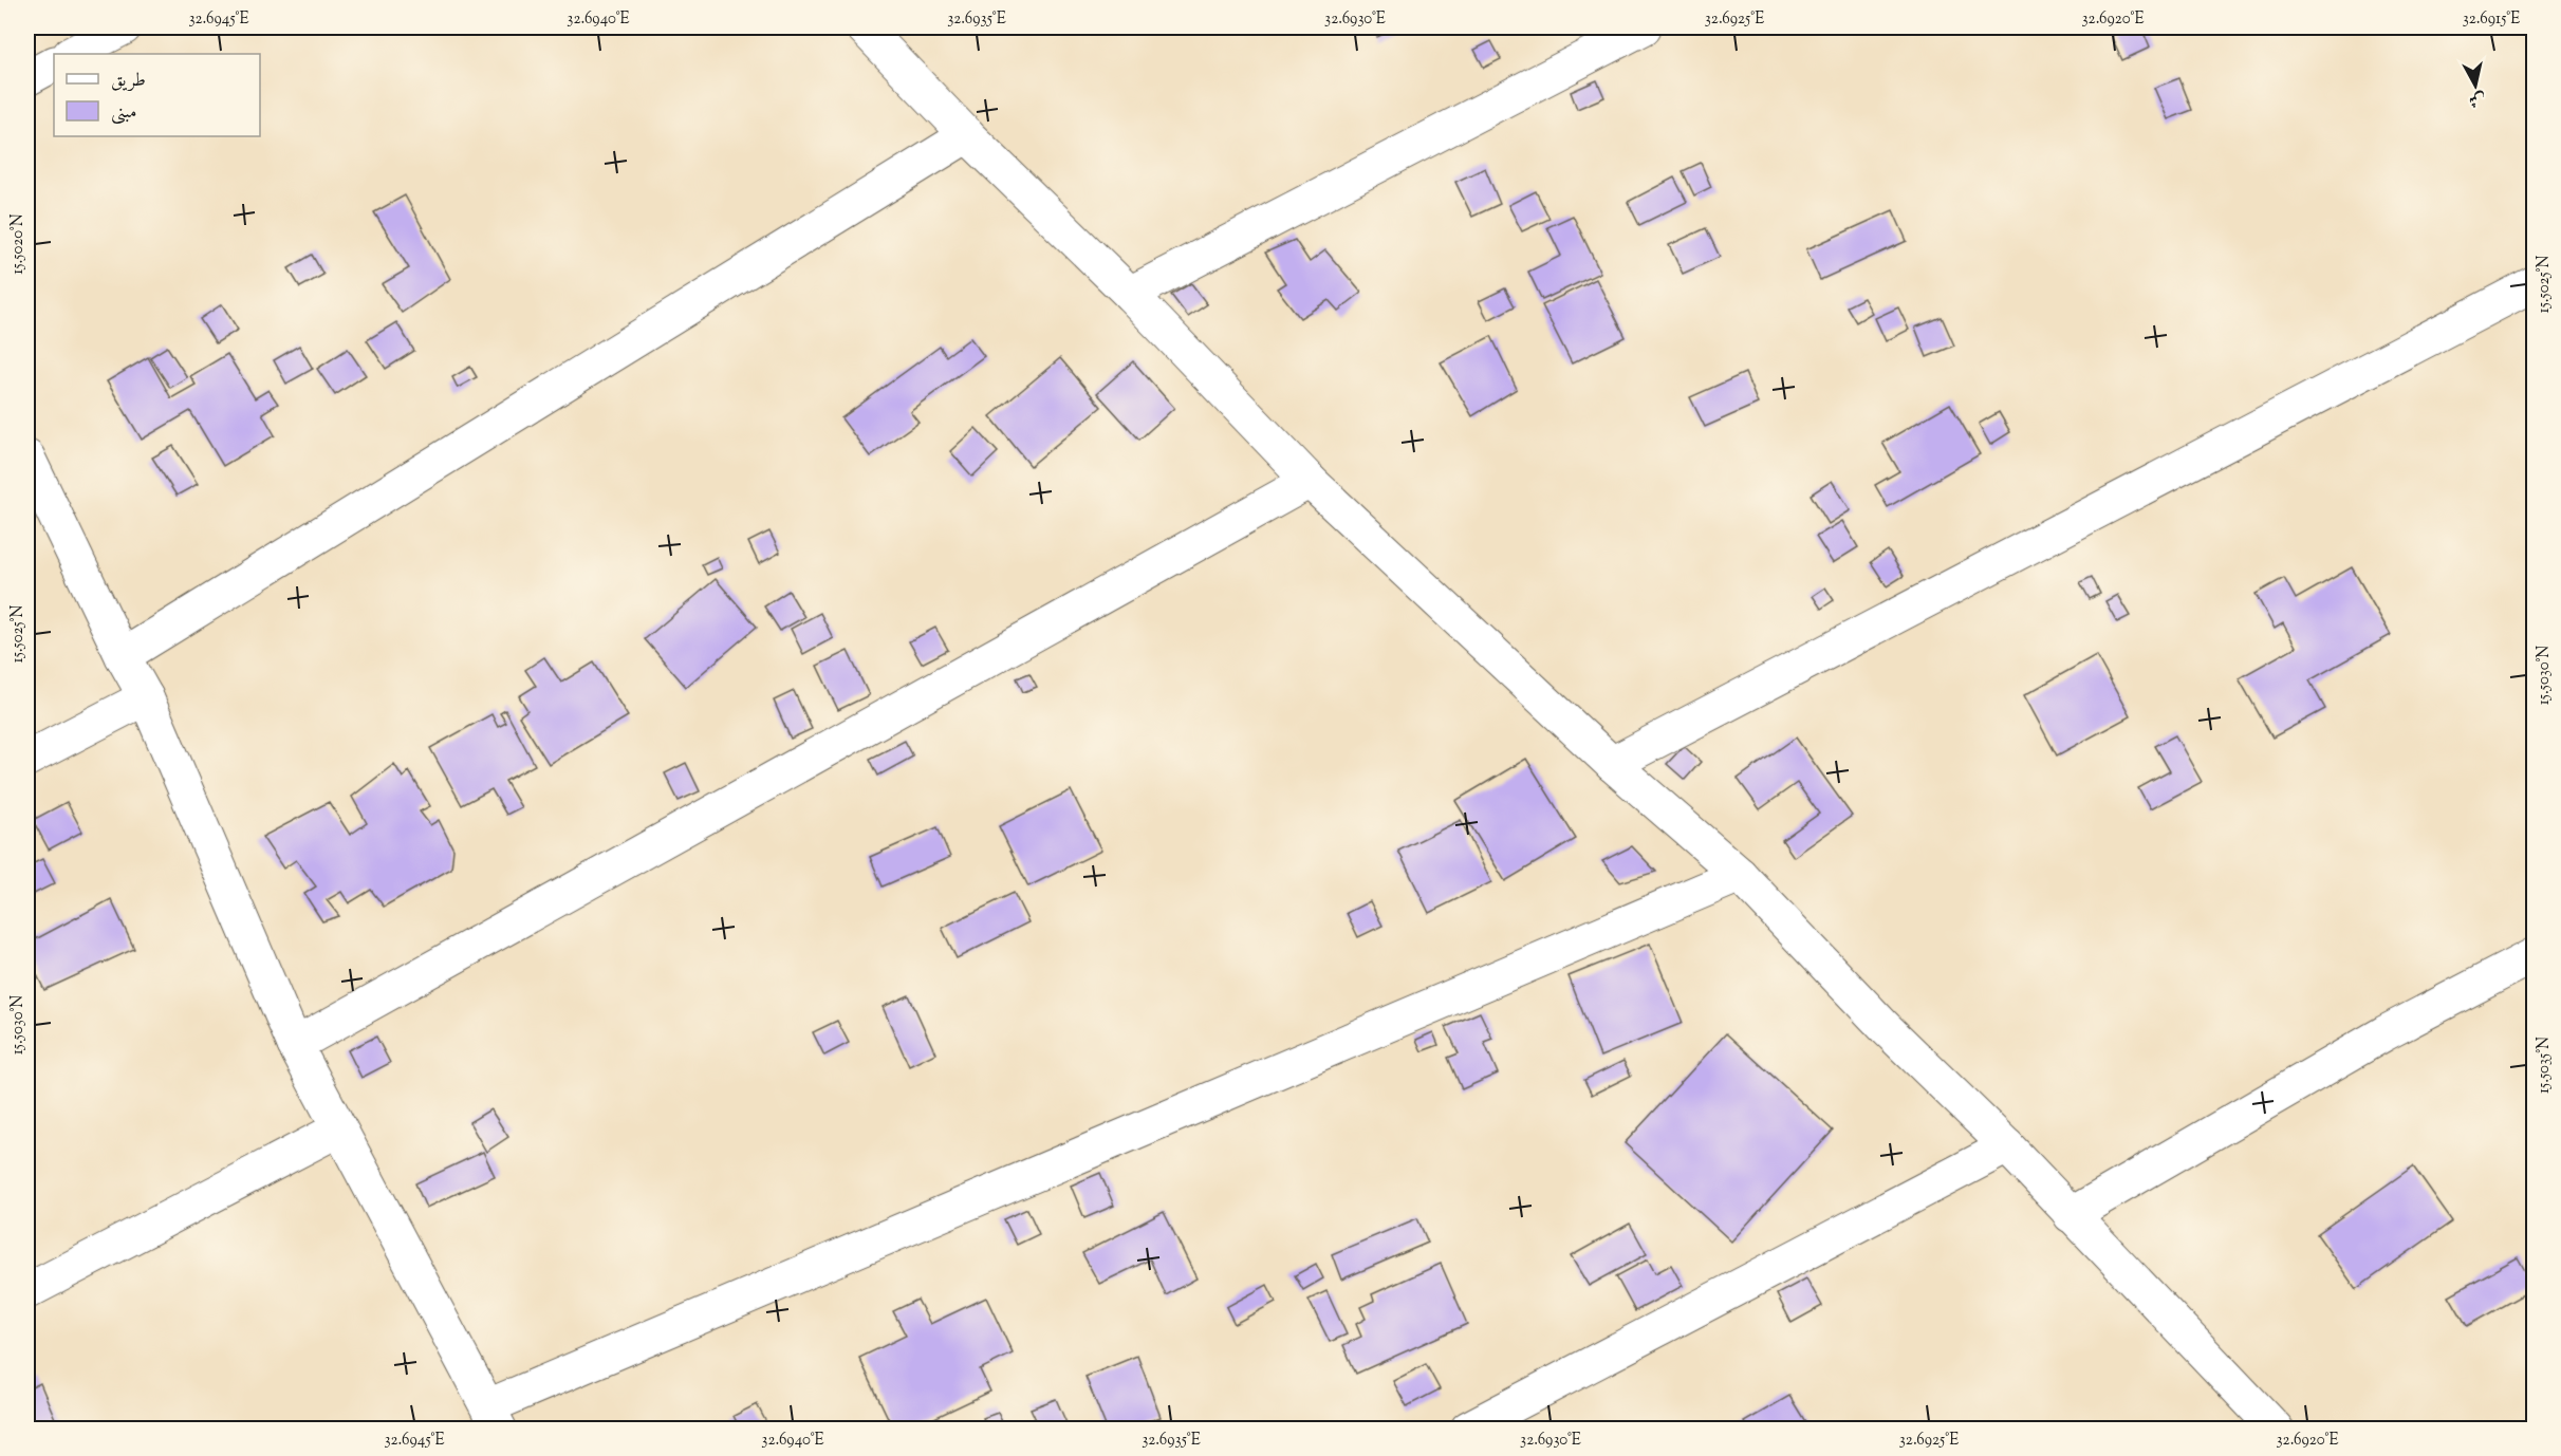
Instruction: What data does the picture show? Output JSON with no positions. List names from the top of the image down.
{
  "legend": ["طريق", "مبنى"],
  "north": "bottom",
  "coordinates": [
    "32.6945°E",
    "32.6940°E",
    "32.6935°E",
    "32.6930°E",
    "32.6925°E",
    "32.6920°E",
    "32.6915°E",
    "15.5020°N",
    "15.5025°N",
    "15.5030°N",
    "15.5035°N"
  ]
}
